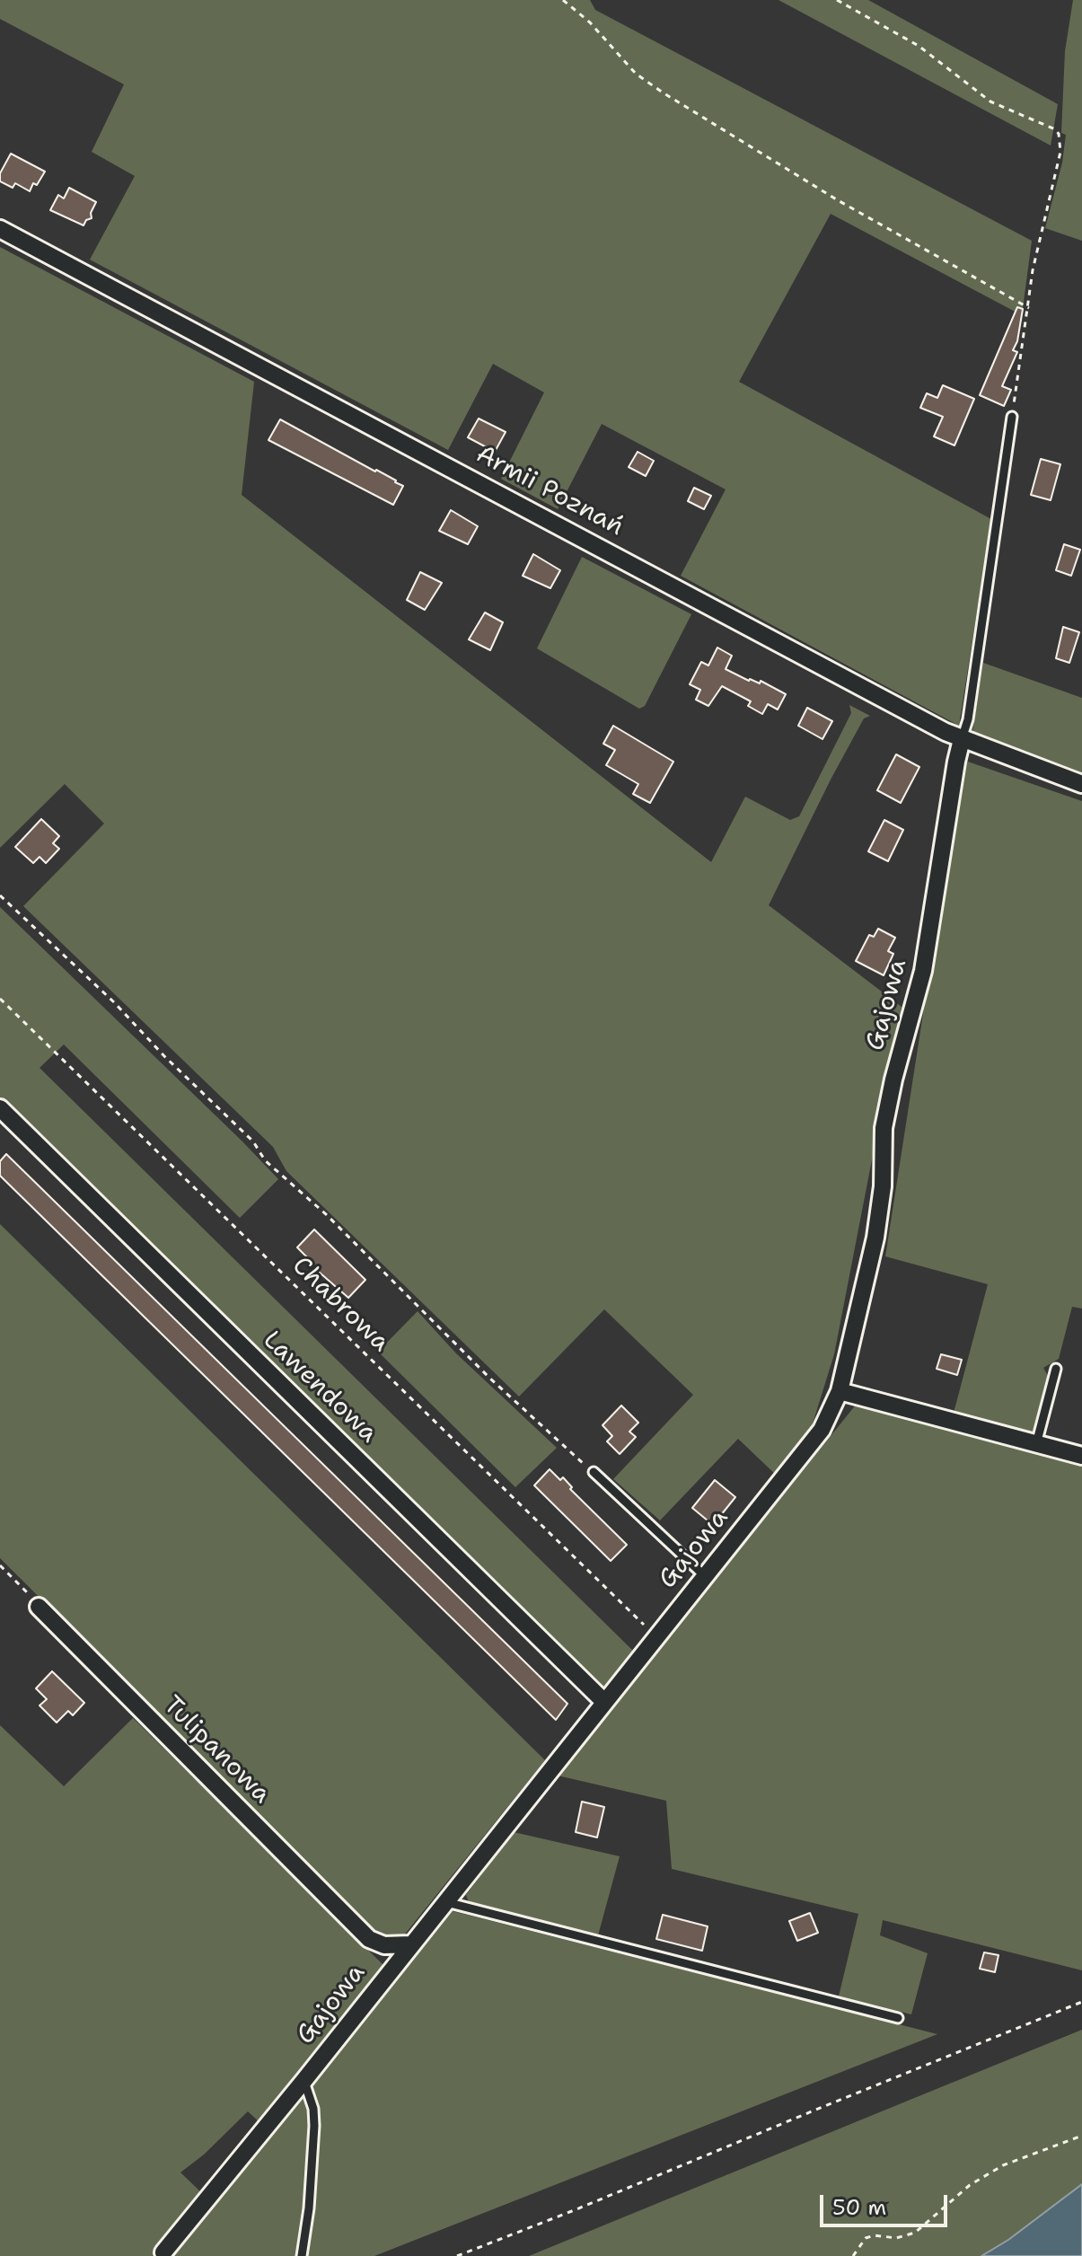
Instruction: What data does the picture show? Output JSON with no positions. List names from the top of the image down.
{
  "streets": {
    "street": [
      "Armii Poznań",
      "Gajowa",
      "Lawendowa",
      "Tulipanowa"
    ],
    "path": ["Chabrowa"]
  },
  "crossings": [
    ["Armii Poznań", "Gajowa"],
    ["Gajowa", "Chabrowa"],
    ["Gajowa", "Lawendowa"],
    ["Gajowa", "Tulipanowa"]
  ],
  "scale_bar": "50 m"
}
